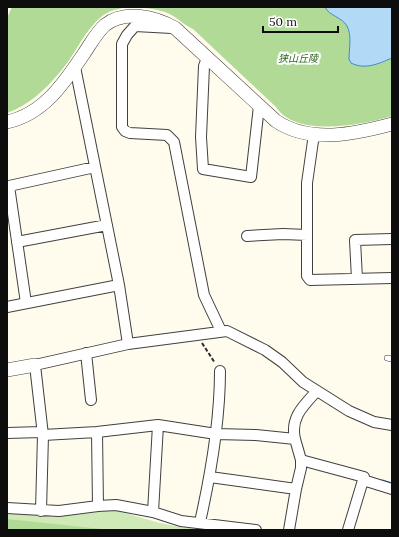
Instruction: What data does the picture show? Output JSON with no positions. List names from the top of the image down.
{
  "parks": ["狭山丘陵"],
  "scale_bar": "50 m"
}
